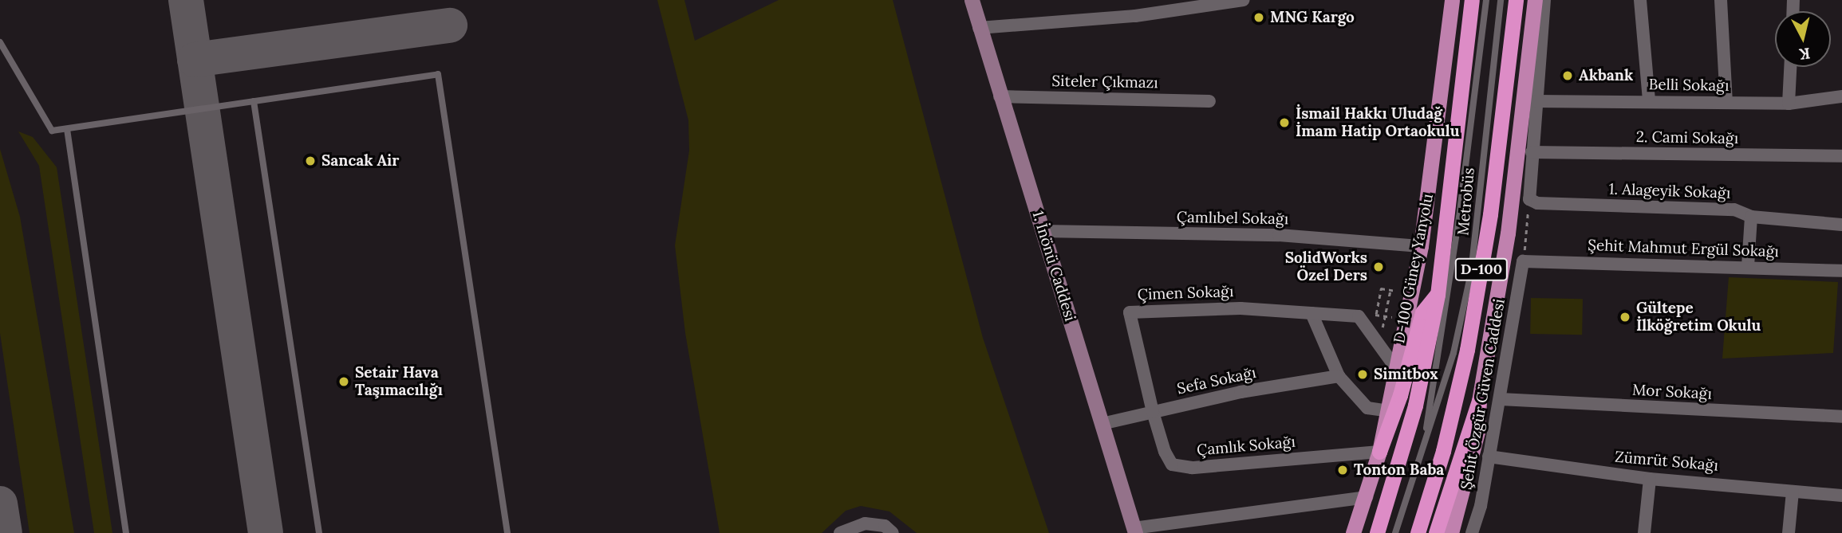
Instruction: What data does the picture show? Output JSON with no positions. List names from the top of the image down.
{
  "streets": {
    "highway": ["D-100"],
    "main road": ["1. İnönü Caddesi", "D-100 Güney Yanyolu"],
    "street": [
      "Siteler Çıkmazı",
      "Belli Sokağı",
      "2. Cami Sokağı",
      "1. Alageyik Sokağı",
      "Çamlıbel Sokağı",
      "Şehit Mahmut Ergül Sokağı",
      "Çimen Sokağı",
      "Sefa Sokağı",
      "Mor Sokağı",
      "Şehit Özgür Güven Caddesi",
      "Çamlık Sokağı",
      "Zümrüt Sokağı"
    ],
    "lane": ["Metrobüs"]
  },
  "crossings": [
    ["Siteler Çıkmazı", "1. İnönü Caddesi"],
    ["Çamlıbel Sokağı", "1. İnönü Caddesi"],
    ["Çamlıbel Sokağı", "D-100 Güney Yanyolu"],
    ["Şehit Mahmut Ergül Sokağı", "Şehit Özgür Güven Caddesi"],
    ["1. İnönü Caddesi", "Sefa Sokağı"],
    ["D-100 Güney Yanyolu", "Çamlık Sokağı"],
    ["Çimen Sokağı", "Sefa Sokağı"],
    ["Çimen Sokağı", "Çamlık Sokağı"],
    ["Sefa Sokağı", "Çamlık Sokağı"],
    ["Mor Sokağı", "Şehit Özgür Güven Caddesi"],
    ["Şehit Özgür Güven Caddesi", "Zümrüt Sokağı"]
  ],
  "places": [
    "MNG Kargo",
    "Akbank",
    "İsmail Hakkı Uludağ İmam Hatip Ortaokulu",
    "Sancak Air",
    "SolidWorks Özel Ders",
    "Gültepe İlköğretim Okulu",
    "Simitbox",
    "Setair Hava Taşımacılığı",
    "Tonton Baba"
  ],
  "north": "bottom"
}
